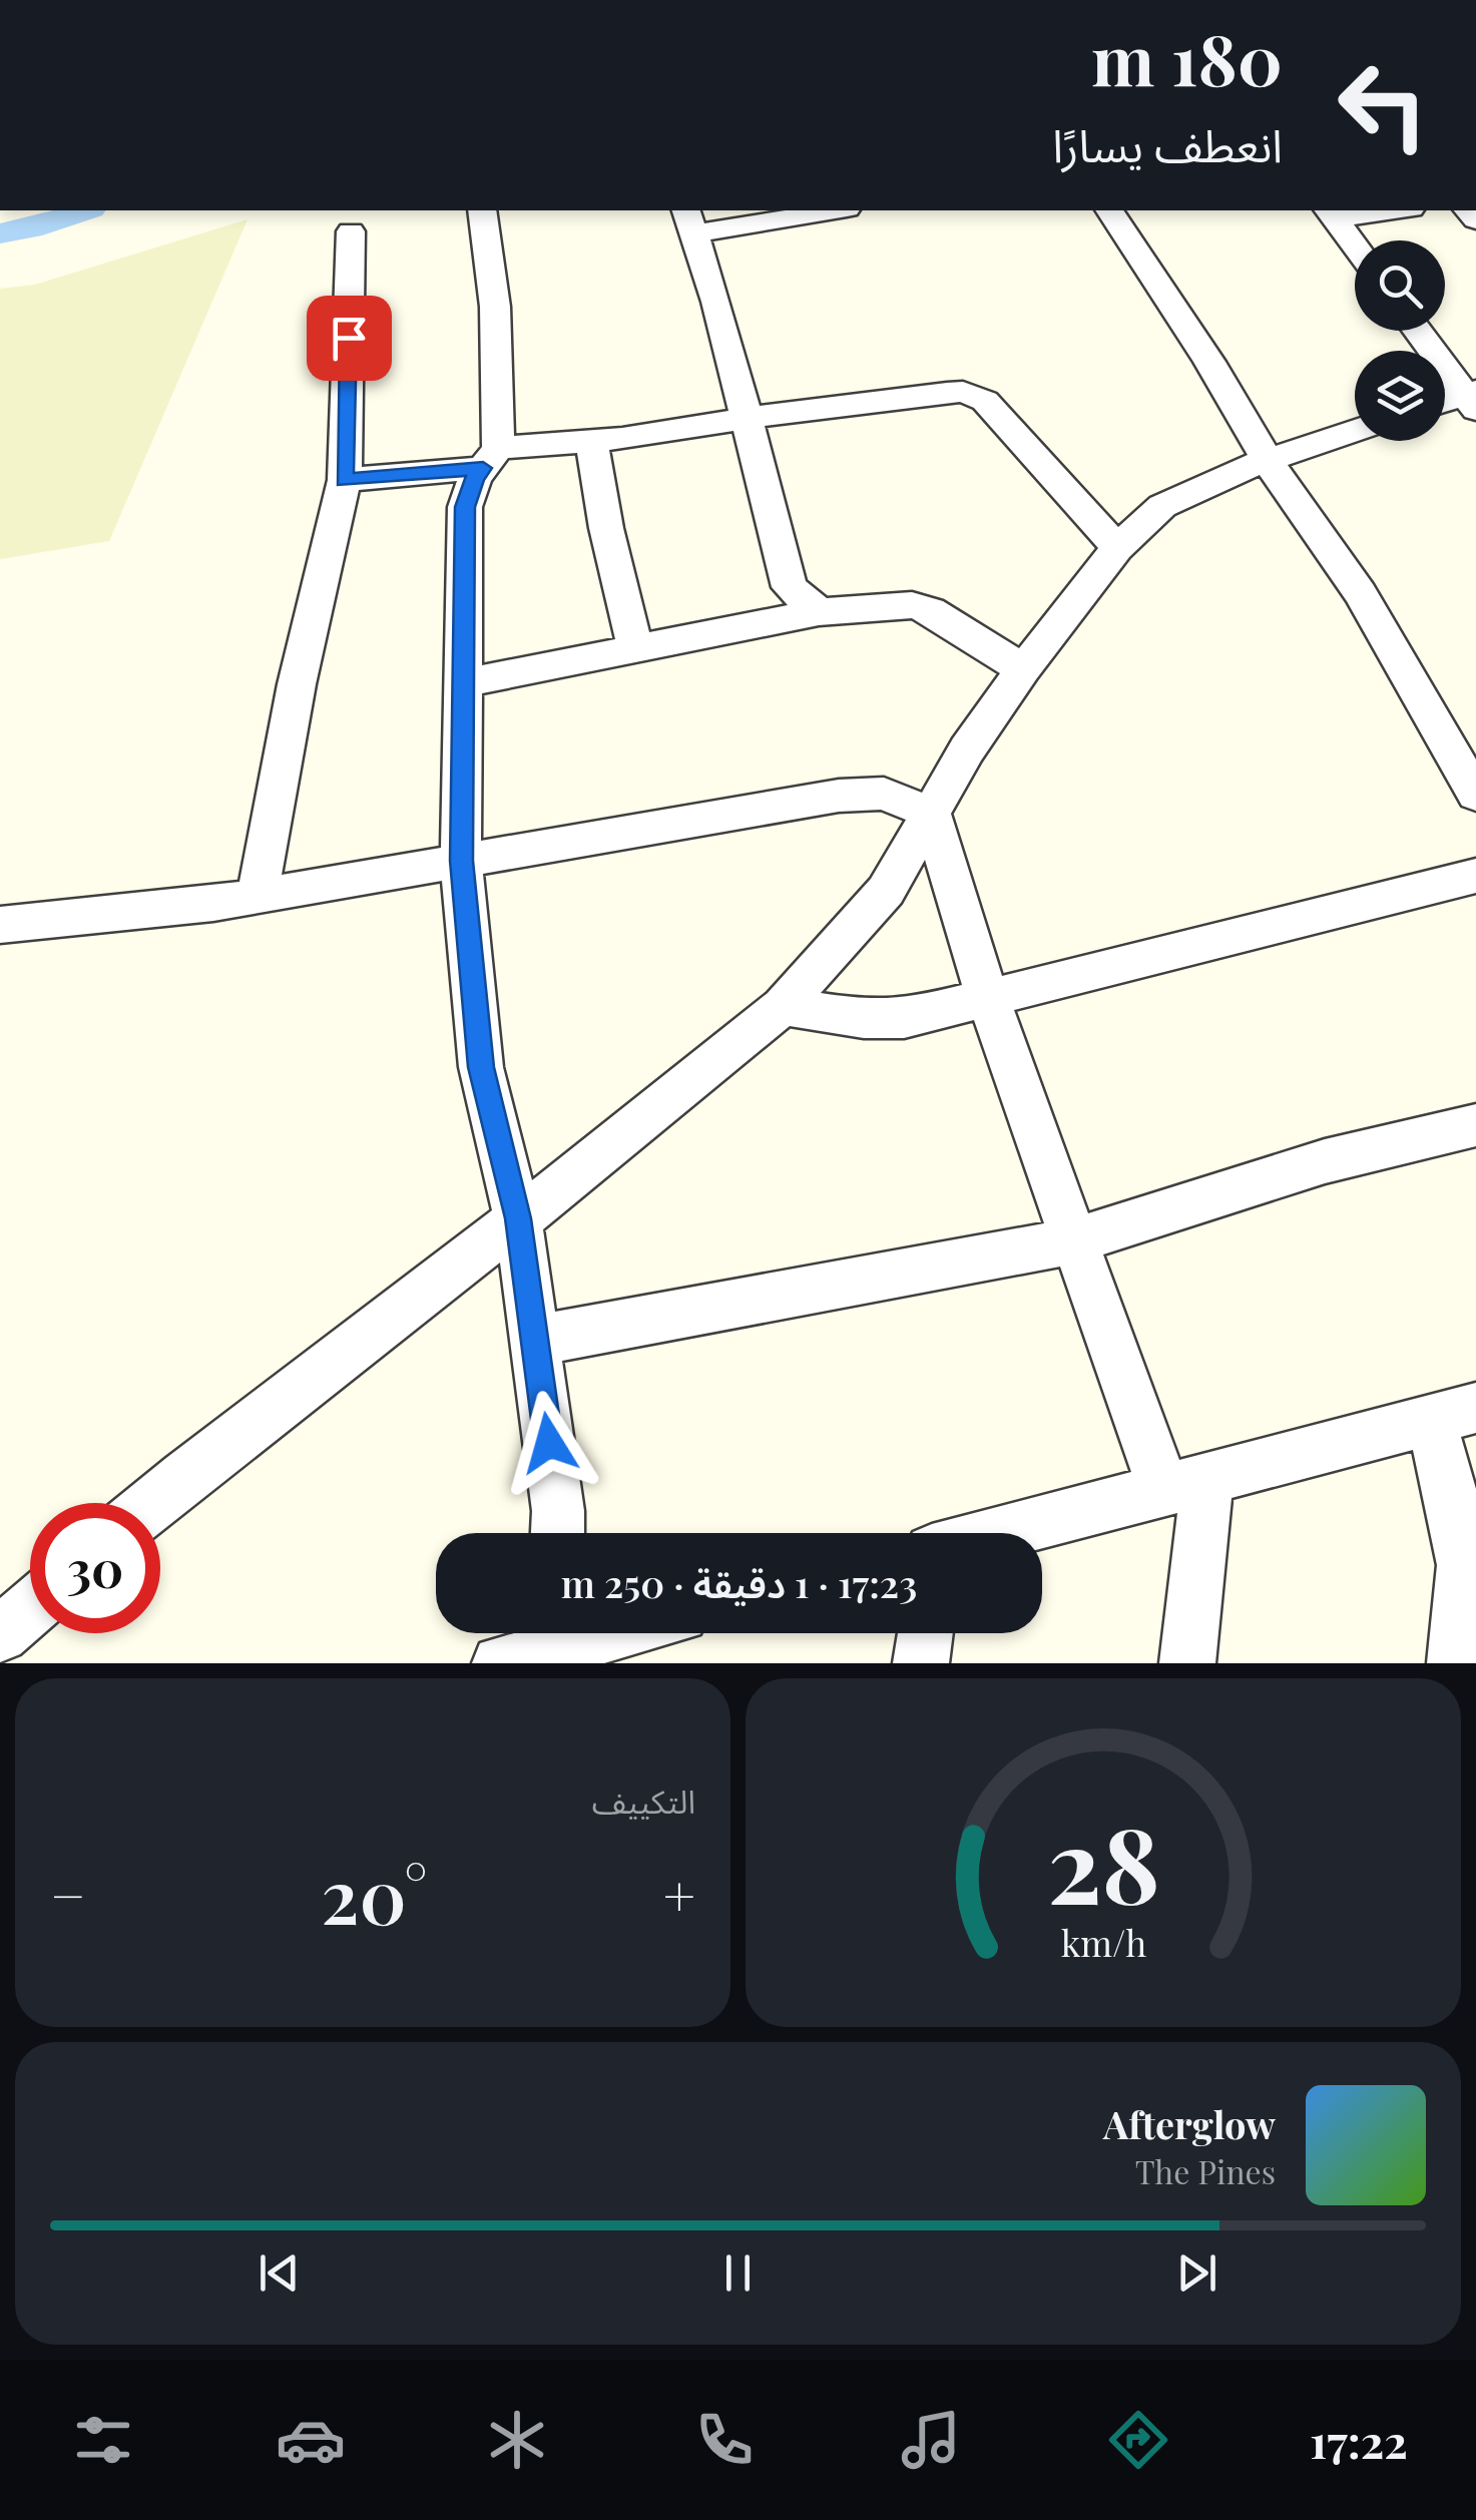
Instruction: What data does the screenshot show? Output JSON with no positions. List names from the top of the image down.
{
  "page": {
    "turn": ["180 m", "انعطف يسارًا"],
    "limit": "30",
    "trip": "17:23 · 1 دقيقة · 250 m",
    "tile": "التكييف",
    "heat": ["−", "20°", "+"],
    "song": ["Afterglow", "The Pines"],
    "tabs": "17:22",
    "gauge": ["28", "km/h"]
  }
}
